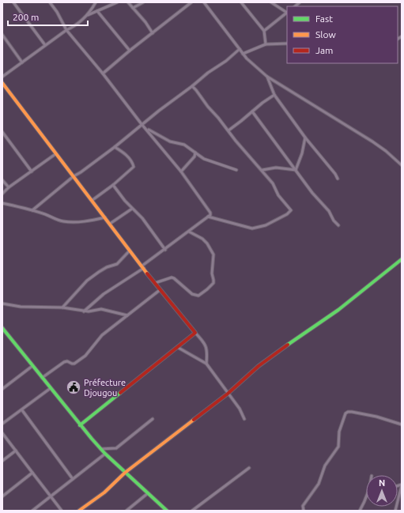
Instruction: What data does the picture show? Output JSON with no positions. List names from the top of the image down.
{
  "places": {
    "public building": ["Préfecture Djougou"]
  },
  "legend": ["Fast", "Slow", "Jam"],
  "scale_bar": "200 m",
  "north": "top"
}
